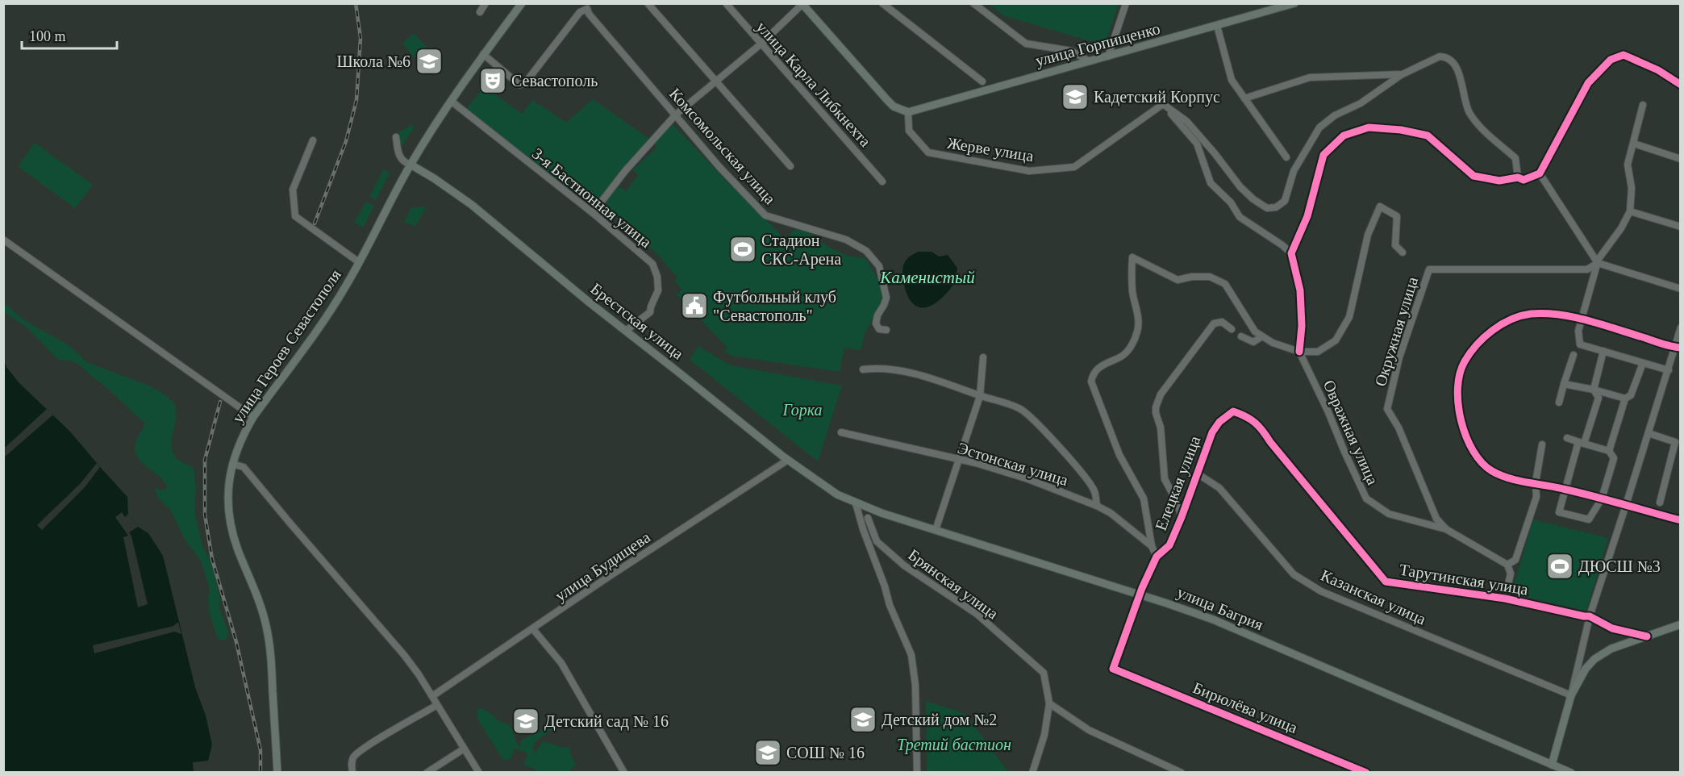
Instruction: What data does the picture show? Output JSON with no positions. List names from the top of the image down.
{
  "streets": {
    "main road": [
      "улица Горпищенко",
      "Брестская улица",
      "улица Героев Севастополя",
      "улица Багрия"
    ],
    "street": [
      "улица Карла Либкнехта",
      "Комсомольская улица",
      "Жерве улица",
      "3-я Бастионная улица",
      "Окружная улица",
      "Овражная улица",
      "Эстонская улица",
      "Елецкая улица",
      "улица Будищева",
      "Тарутинская улица",
      "Брянская улица",
      "Казанская улица",
      "Бирюлёва улица"
    ]
  },
  "crossings": [
    ["улица Горпищенко", "Жерве улица"],
    ["3-я Бастионная улица", "Брестская улица"],
    ["3-я Бастионная улица", "улица Героев Севастополя"],
    ["Брестская улица", "улица Героев Севастополя"],
    ["Брестская улица", "улица Будищева"],
    ["Брестская улица", "улица Багрия"],
    ["Окружная улица", "Овражная улица"],
    ["Эстонская улица", "Елецкая улица"],
    ["Елецкая улица", "Тарутинская улица"],
    ["Елецкая улица", "Казанская улица"],
    ["Елецкая улица", "улица Багрия"],
    ["Елецкая улица", "Бирюлёва улица"]
  ],
  "water": ["Каменистый"],
  "parks": ["Горка", "Третий бастион"],
  "places": {
    "school or university": [
      "Школа №6",
      "Кадетский Корпус",
      "Детский дом №2",
      "Детский сад № 16",
      "СОШ № 16"
    ],
    "theatre": ["Севастополь"],
    "sports": ["Стадион СКС-Арена", "ДЮСШ №3"],
    "public building": ["Футбольный клуб \"Севастополь\""]
  },
  "scale_bar": "100 m"
}
